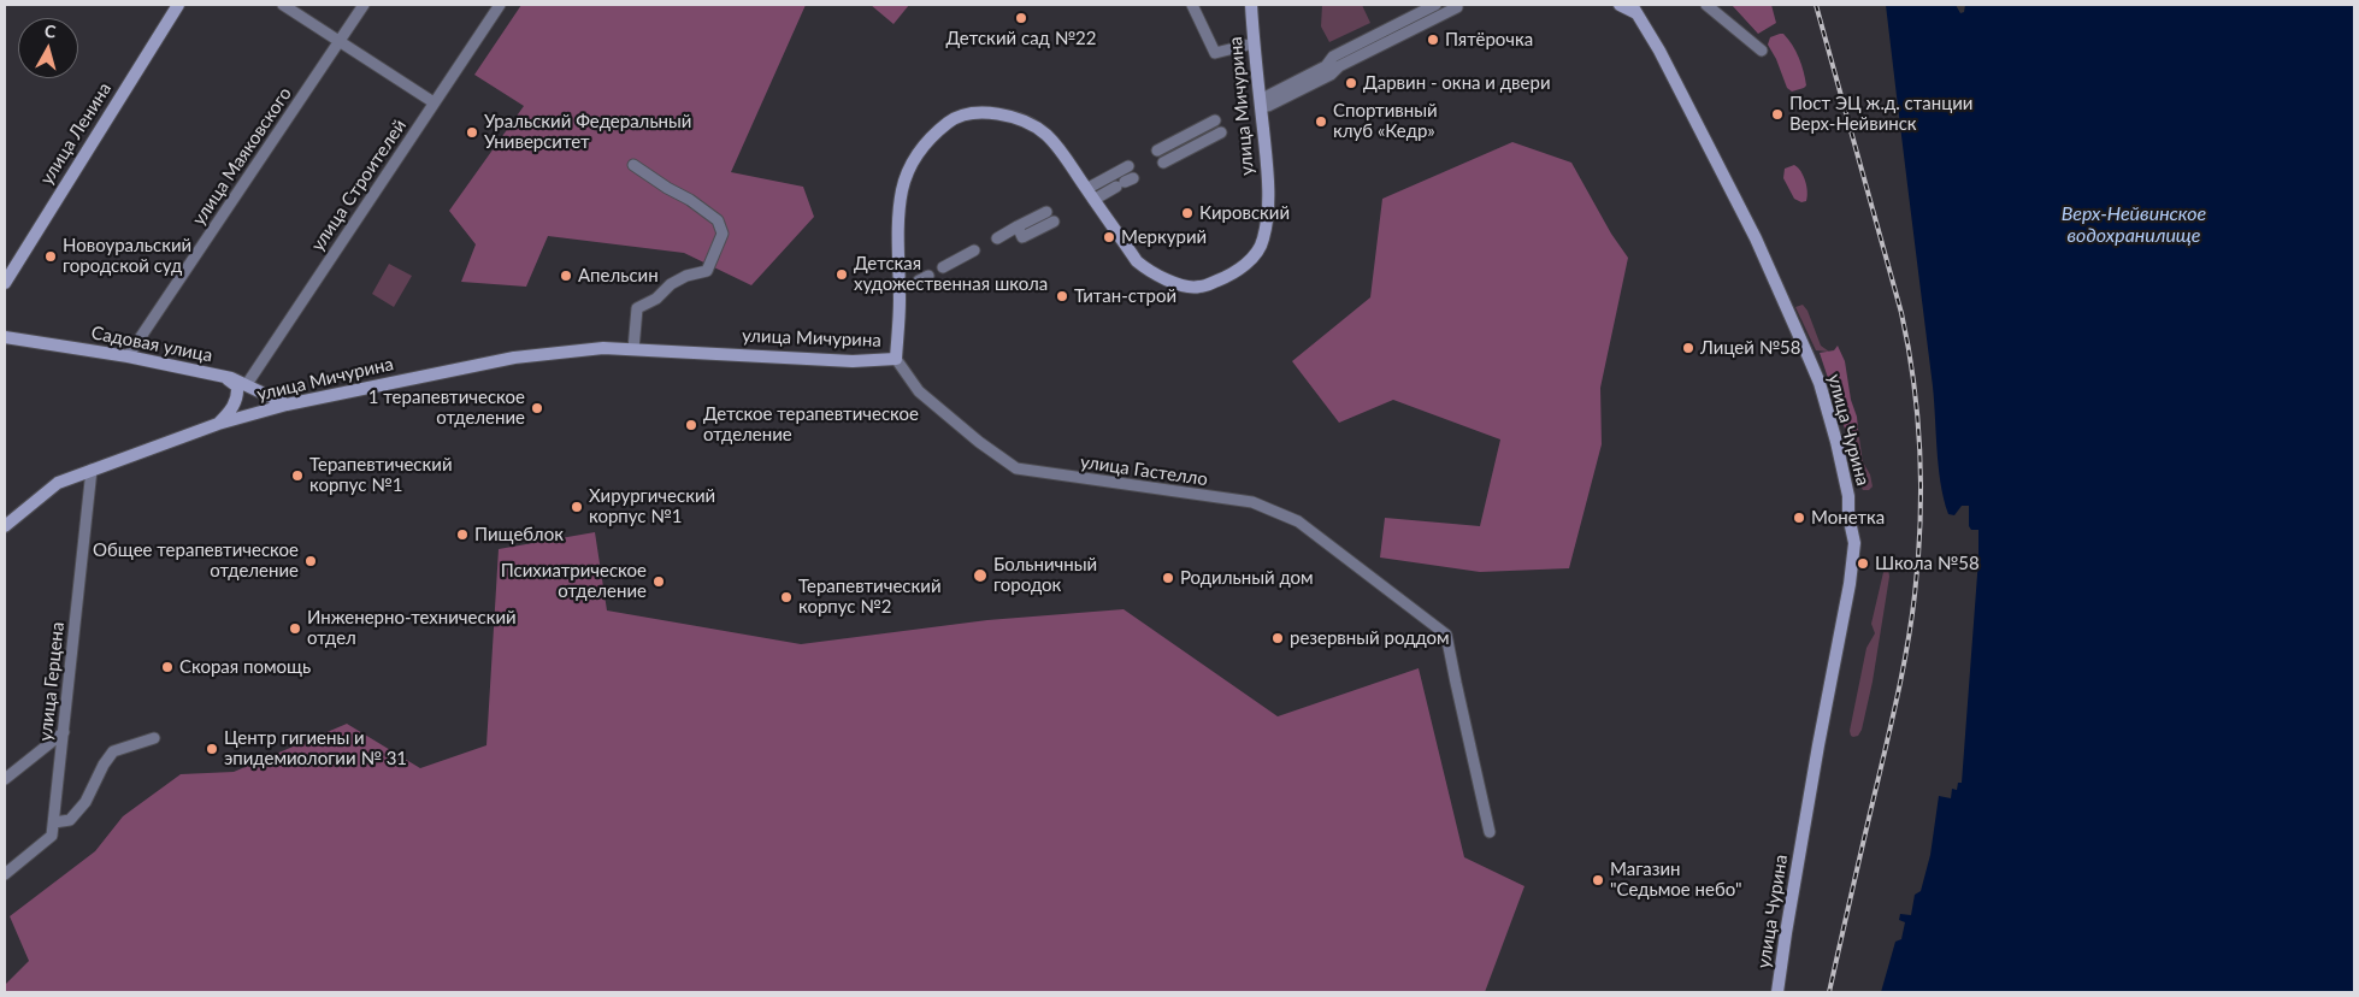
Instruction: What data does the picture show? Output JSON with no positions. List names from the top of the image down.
{
  "streets": {
    "street": [
      "улица Мичурина",
      "улица Ленина",
      "улица Маяковского",
      "улица Строителей",
      "Садовая улица",
      "улица Чурина",
      "улица Гастелло",
      "улица Герцена"
    ]
  },
  "crossings": [
    ["улица Мичурина", "Садовая улица"],
    ["улица Мичурина", "улица Гастелло"],
    ["улица Мичурина", "улица Герцена"],
    ["улица Маяковского", "Садовая улица"],
    ["улица Строителей", "Садовая улица"]
  ],
  "water": ["Верх-Нейвинское водохранилище"],
  "places": [
    "Детский сад №22",
    "Пятёрочка",
    "Дарвин - окна и двери",
    "Пост ЭЦ ж.д. станции Верх-Нейвинск",
    "Спортивный клуб «Кедр»",
    "Уральский Федеральный Университет",
    "Кировский",
    "Меркурий",
    "Новоуральский городской суд",
    "Детская художественная школа",
    "Апельсин",
    "Титан-строй",
    "Лицей №58",
    "1 терапевтическое отделение",
    "Детское терапевтическое отделение",
    "Терапевтический корпус №1",
    "Хирургический корпус №1",
    "Монетка",
    "Пищеблок",
    "Общее терапевтическое отделение",
    "Школа №58",
    "Больничный городок",
    "Родильный дом",
    "Психиатрическое отделение",
    "Терапевтический корпус №2",
    "Инженерно-технический отдел",
    "резервный роддом",
    "Скорая помощь",
    "Центр гигиены и эпидемиологии № 31",
    "Магазин \"Седьмое небо\""
  ],
  "north": "top"
}
